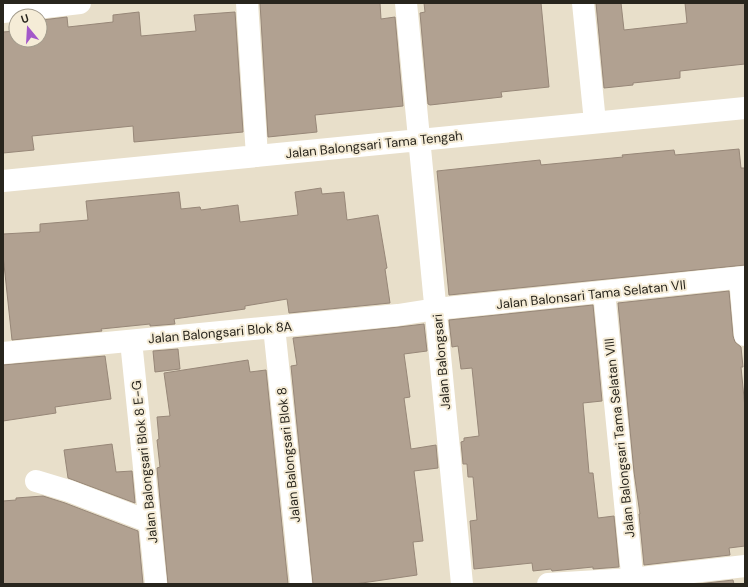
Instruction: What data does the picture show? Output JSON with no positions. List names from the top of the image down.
{
  "streets": {
    "street": [
      "Jalan Balongsari Tama Tengah",
      "Jalan Balonsari Tama Selatan VII",
      "Jalan Balongsari Blok 8A",
      "Jalan Balongsari",
      "Jalan Balongsari Tama Selatan VIII",
      "Jalan Balongsari Blok 8",
      "Jalan Balongsari Blok 8 E-G"
    ]
  },
  "crossings": [
    ["Jalan Balongsari Tama Tengah", "Jalan Balongsari"],
    ["Jalan Balonsari Tama Selatan VII", "Jalan Balongsari Blok 8A"],
    ["Jalan Balonsari Tama Selatan VII", "Jalan Balongsari"],
    ["Jalan Balonsari Tama Selatan VII", "Jalan Balongsari Tama Selatan VIII"],
    ["Jalan Balongsari Blok 8A", "Jalan Balongsari"],
    ["Jalan Balongsari Blok 8A", "Jalan Balongsari Blok 8"],
    ["Jalan Balongsari Blok 8A", "Jalan Balongsari Blok 8 E-G"]
  ],
  "north": "top"
}
